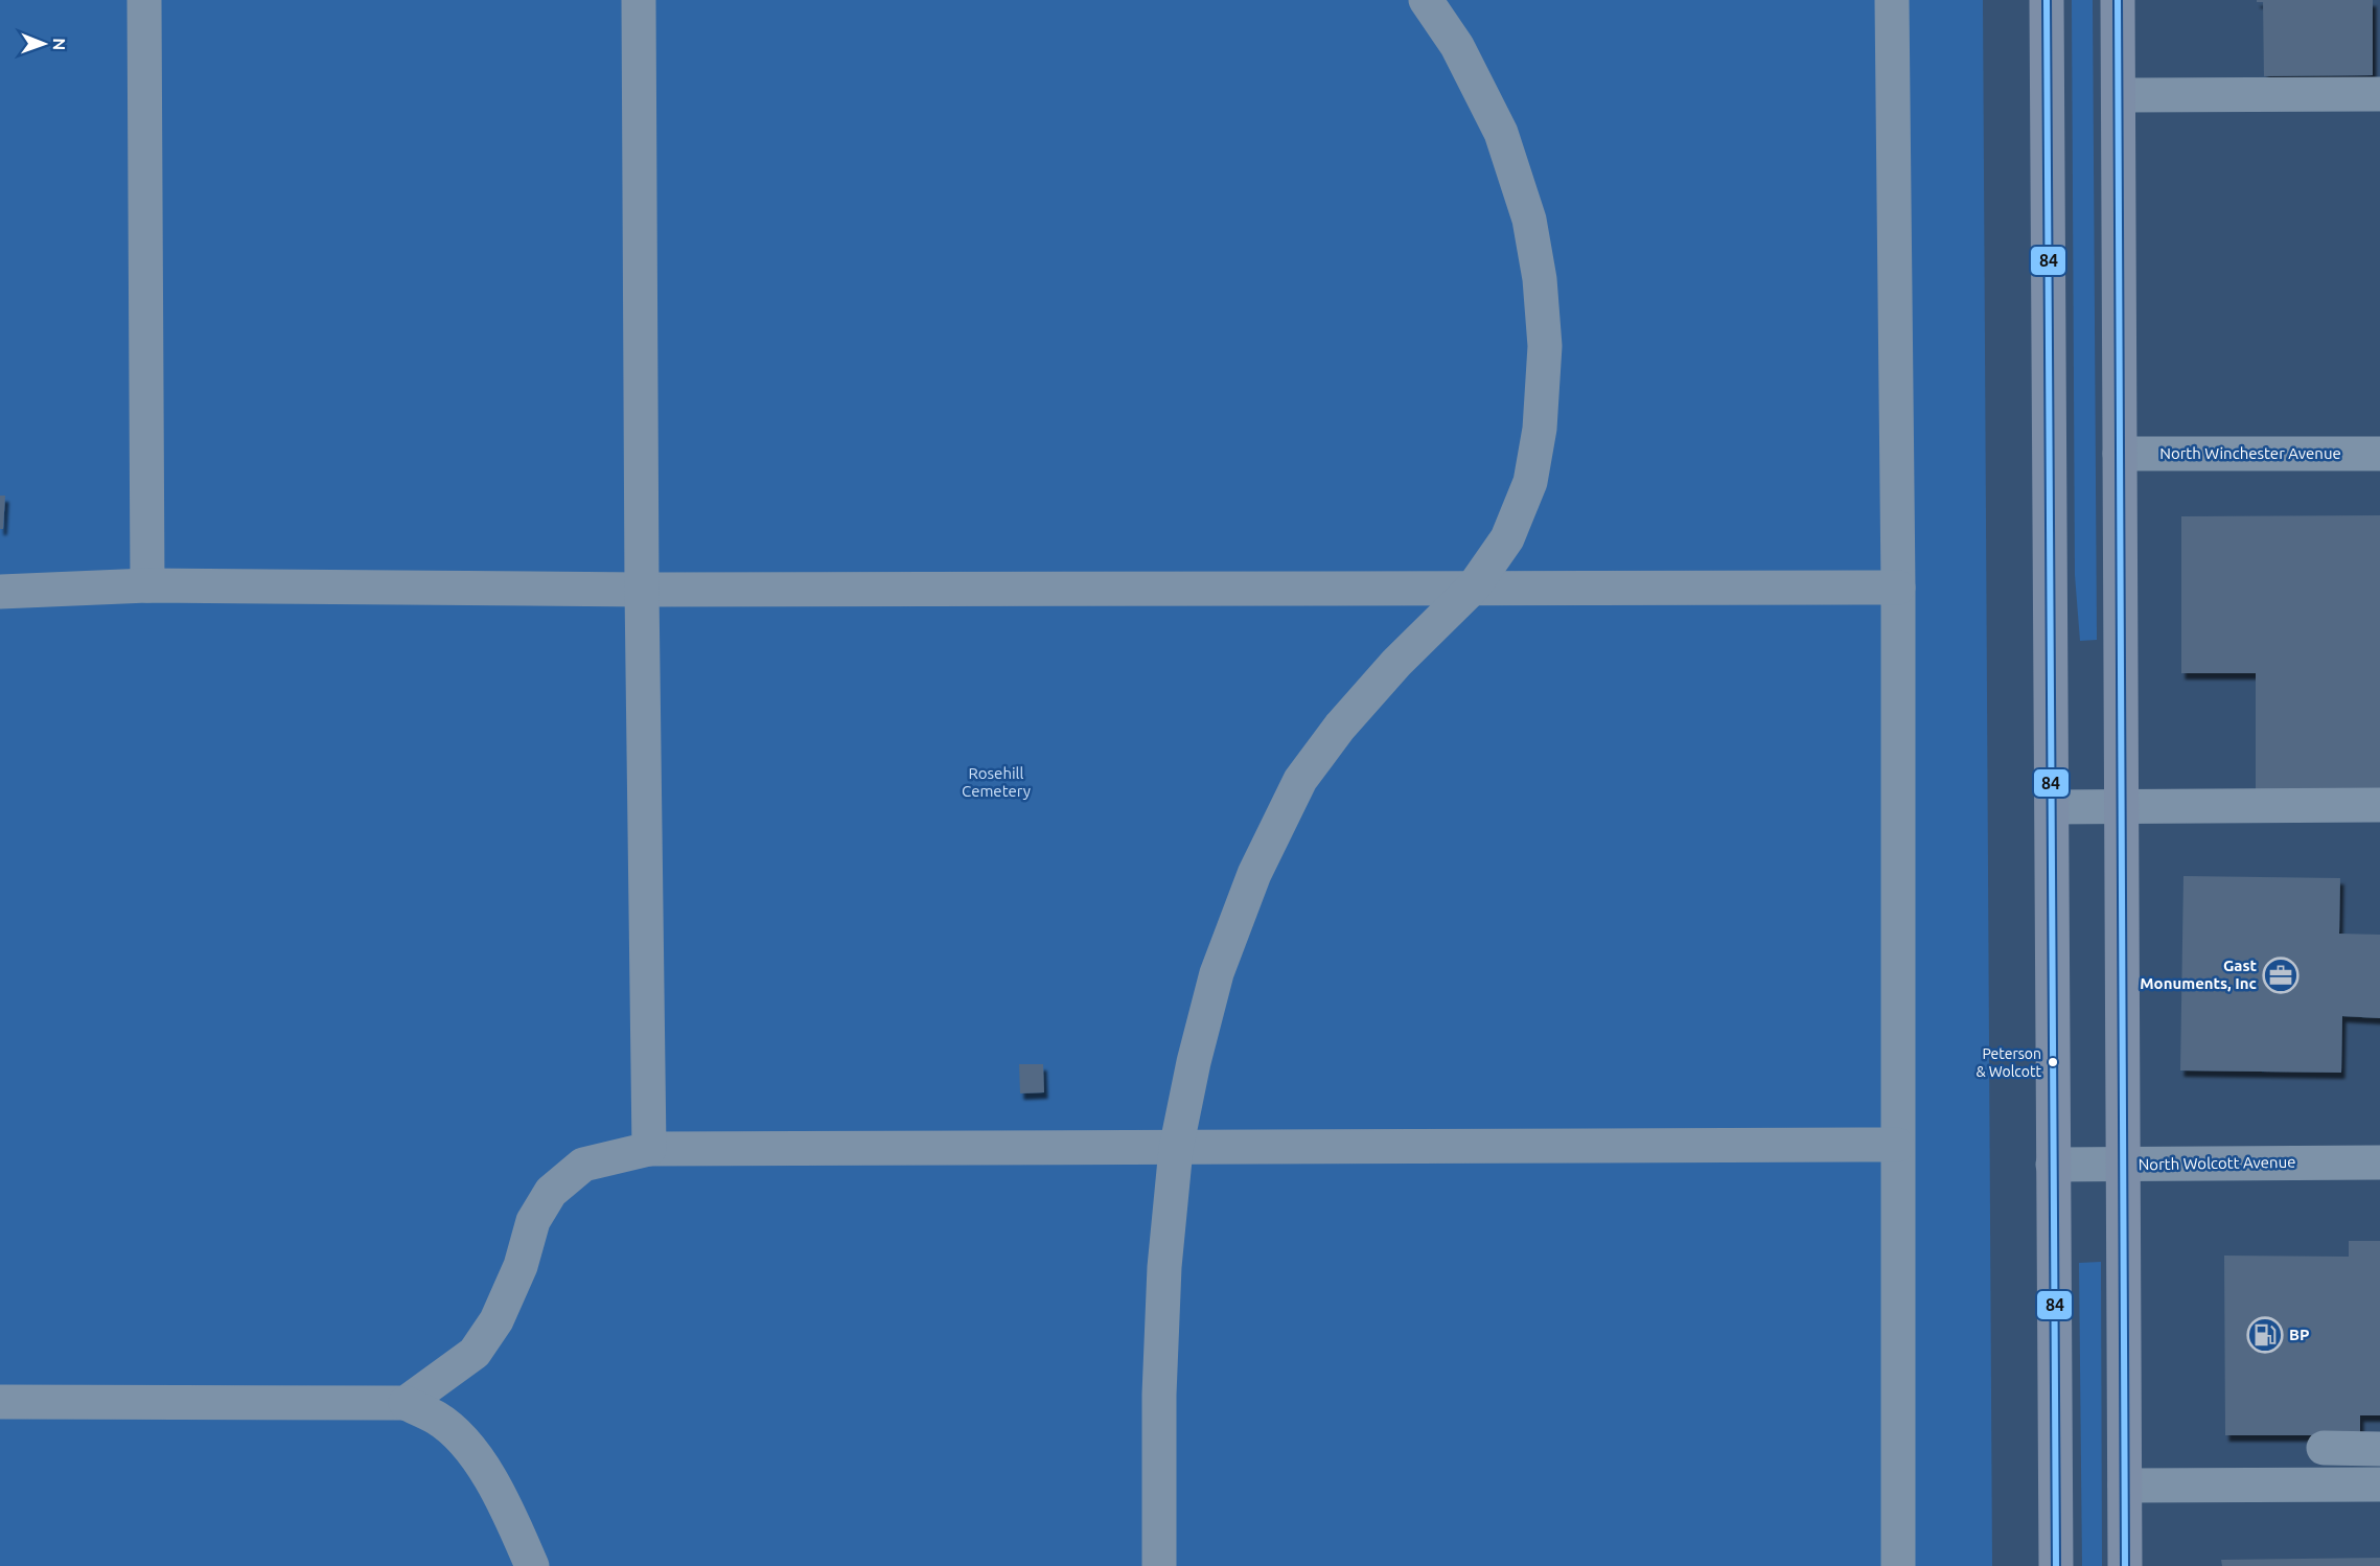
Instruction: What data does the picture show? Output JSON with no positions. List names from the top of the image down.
{
  "streets": {
    "street": ["North Winchester Avenue", "North Wolcott Avenue"]
  },
  "parks": ["Rosehill Cemetery"],
  "places": {
    "office": ["Gast Monuments, Inc"],
    "other": ["Peterson & Wolcott"],
    "fuel station": ["BP"]
  },
  "lines": ["transit line 84"],
  "north": "right"
}
